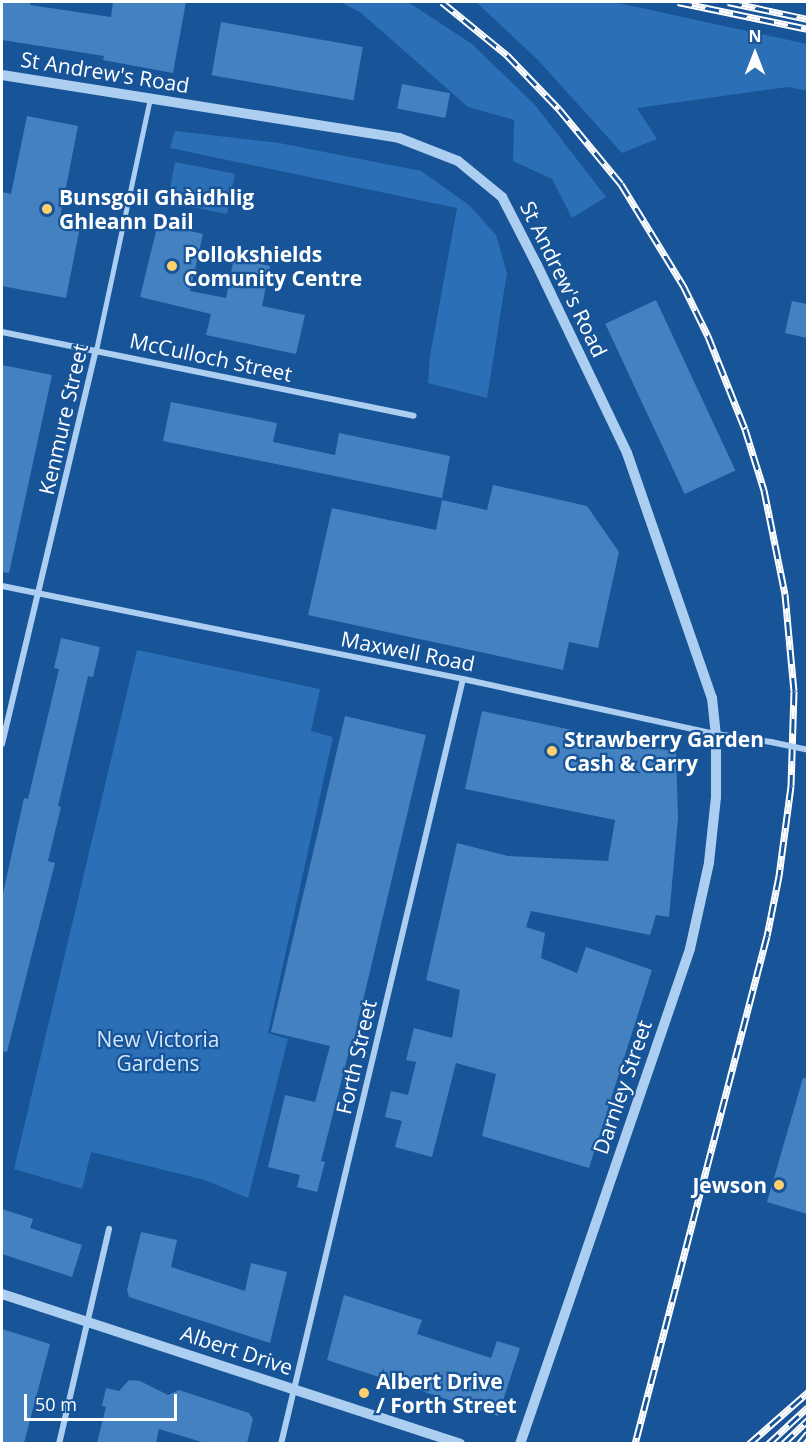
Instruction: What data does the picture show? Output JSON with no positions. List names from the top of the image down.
{
  "streets": {
    "street": [
      "St Andrew's Road",
      "McCulloch Street",
      "Kenmure Street",
      "Maxwell Road",
      "Forth Street",
      "Darnley Street",
      "Albert Drive"
    ]
  },
  "crossings": [
    ["St Andrew's Road", "Kenmure Street"],
    ["St Andrew's Road", "Maxwell Road"],
    ["St Andrew's Road", "Darnley Street"],
    ["McCulloch Street", "Kenmure Street"],
    ["Kenmure Street", "Maxwell Road"],
    ["Maxwell Road", "Forth Street"],
    ["Maxwell Road", "Darnley Street"],
    ["Forth Street", "Albert Drive"]
  ],
  "parks": ["New Victoria Gardens"],
  "places": [
    "Bunsgoil Ghàidhlig Ghleann Dail",
    "Pollokshields Comunity Centre",
    "Strawberry Garden Cash & Carry",
    "Jewson",
    "Albert Drive / Forth Street"
  ],
  "scale_bar": "50 m",
  "north": "top"
}
